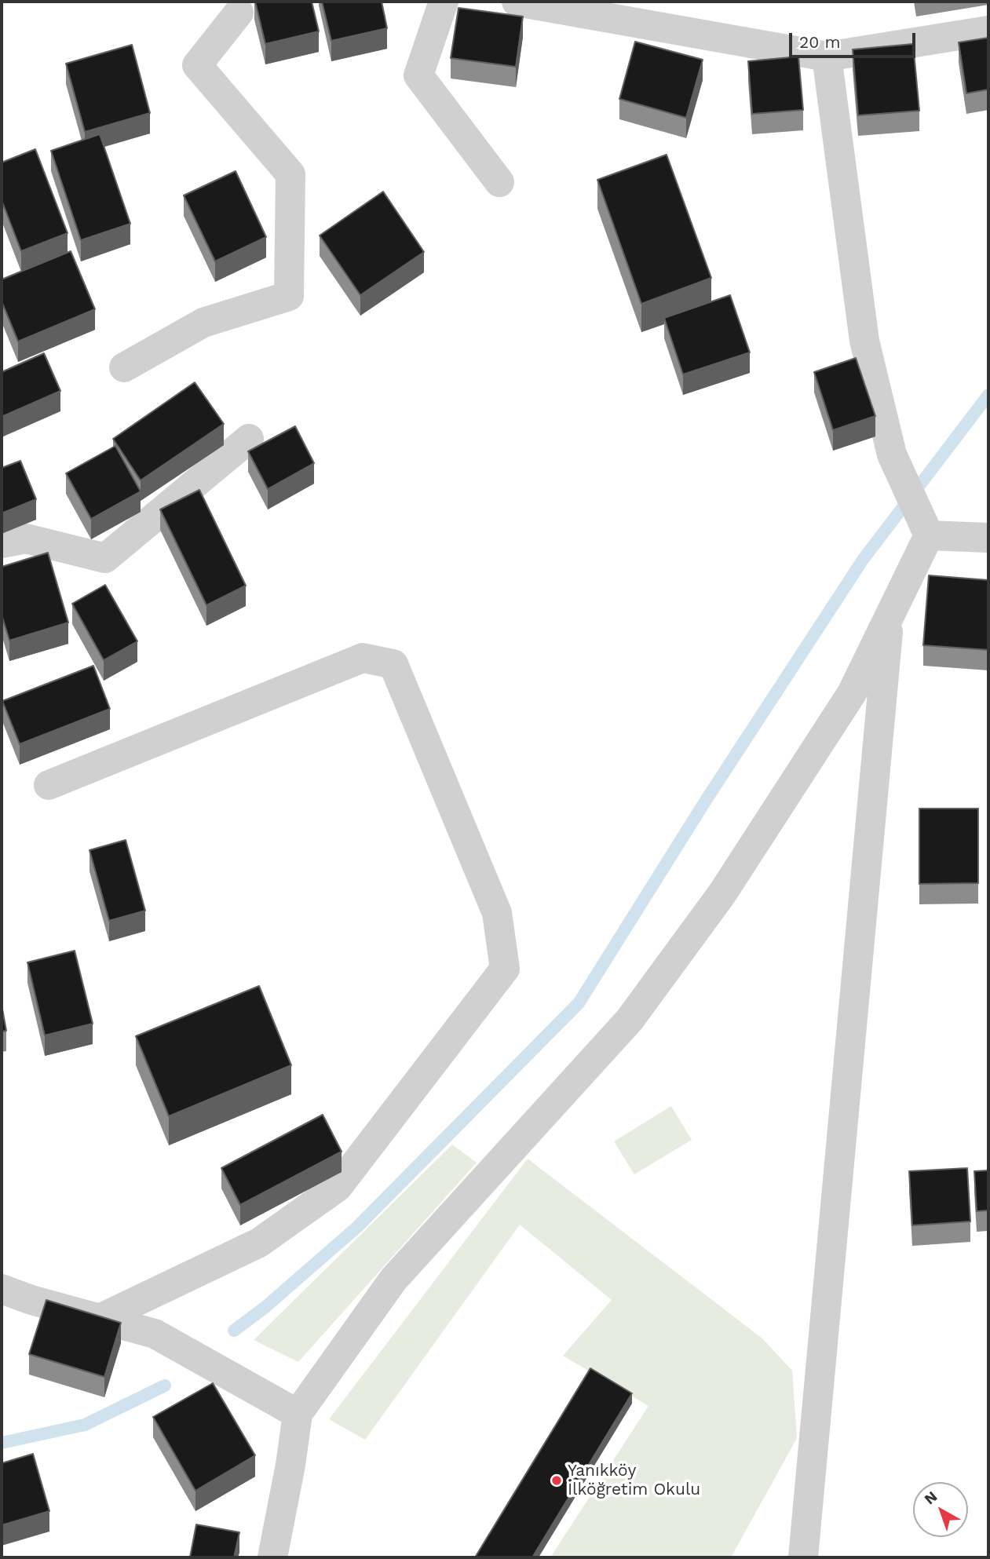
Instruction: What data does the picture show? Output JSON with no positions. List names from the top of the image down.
{
  "places": ["Yanıkköy İlköğretim Okulu"],
  "scale_bar": "20 m",
  "north": "top left"
}
